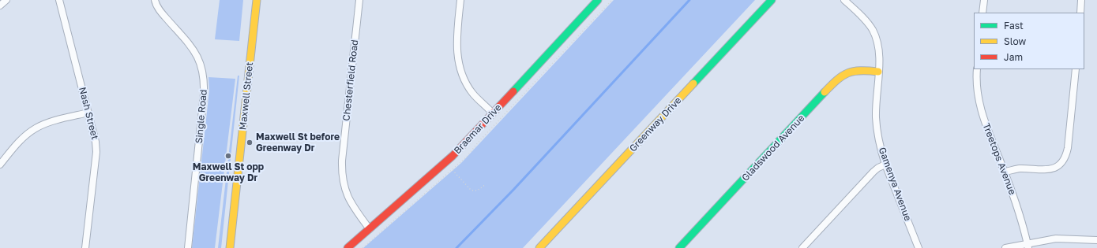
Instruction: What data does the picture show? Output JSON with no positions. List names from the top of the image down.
{
  "streets": {
    "street": [
      "Chesterfield Road",
      "Maxwell Street",
      "Nash Street",
      "Single Road",
      "Greenway Drive",
      "Braemar Drive",
      "Gladswood Avenue",
      "Treetops Avenue",
      "Gamenya Avenue"
    ]
  },
  "crossings": [
    ["Chesterfield Road", "Braemar Drive"],
    ["Gladswood Avenue", "Gamenya Avenue"]
  ],
  "places": ["Maxwell St before Greenway Dr", "Maxwell St opp Greenway Dr"],
  "legend": ["Fast", "Slow", "Jam"]
}
